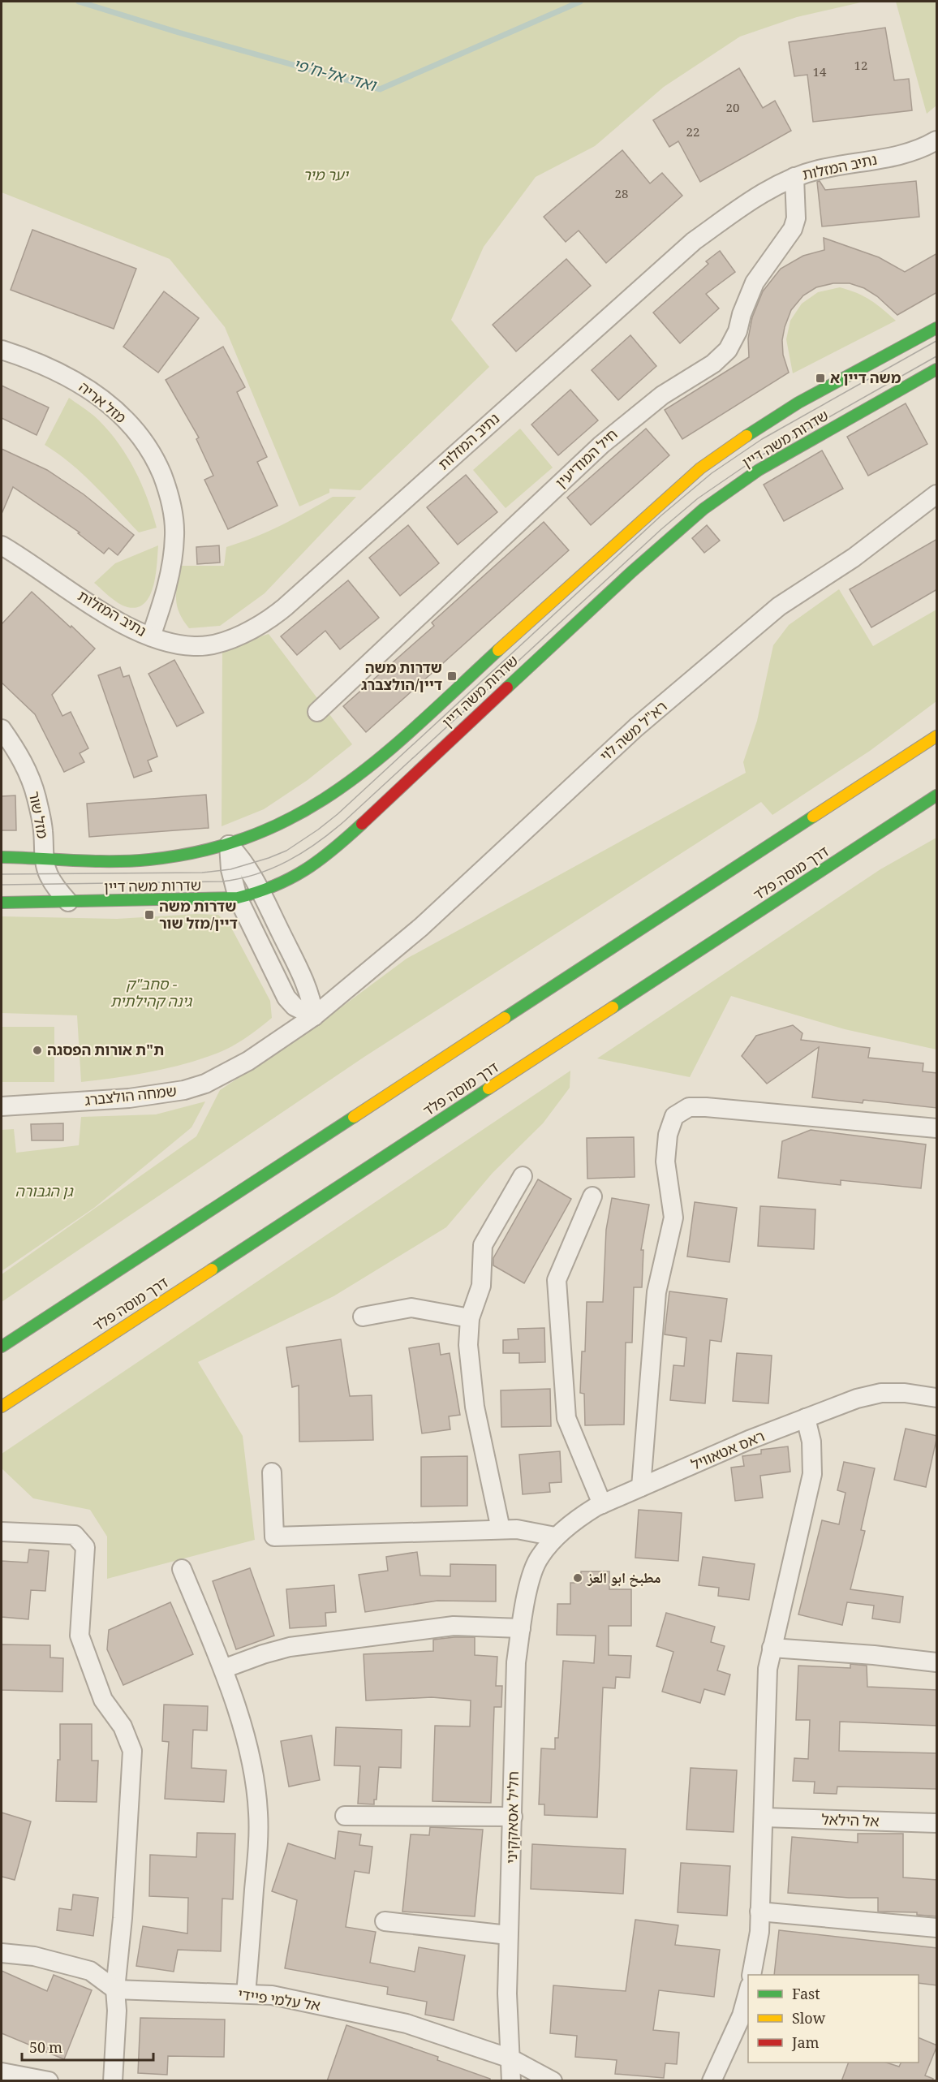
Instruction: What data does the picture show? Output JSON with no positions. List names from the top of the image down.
{
  "streets": {
    "main road": ["שדרות משה דיין", "דרך מוסה פלד"],
    "street": [
      "נתיב המזלות",
      "מזל אריה",
      "חיל המודיעין",
      "רא\"ל משה לוי",
      "מזל שור",
      "שמחה הולצברג",
      "ראס אטאוויל",
      "חליל אסאקקיני",
      "אל הילאל",
      "אל עלמי פיידי"
    ]
  },
  "crossings": [
    ["נתיב המזלות", "מזל אריה"],
    ["נתיב המזלות", "חיל המודיעין"],
    ["שדרות משה דיין", "מזל שור"],
    ["רא\"ל משה לוי", "שמחה הולצברג"],
    ["ראס אטאוויל", "חליל אסאקקיני"],
    ["חליל אסאקקיני", "אל עלמי פיידי"]
  ],
  "water": ["ואדי אל-ח'פי"],
  "parks": ["יער מיר", "סחב\"ק - גינה קהילתית", "גן הגבורה"],
  "places": {
    "transit": ["משה דיין א", "שדרות משה דיין/הולצברג", "שדרות משה דיין/מזל שור"],
    "other": ["ת\"ת אורות הפסגה", "مطبخ ابو العز"]
  },
  "house_numbers": [
    "12",
    "14",
    "20",
    "22",
    "28"
  ],
  "legend": ["Fast", "Slow", "Jam"],
  "scale_bar": "50 m"
}
